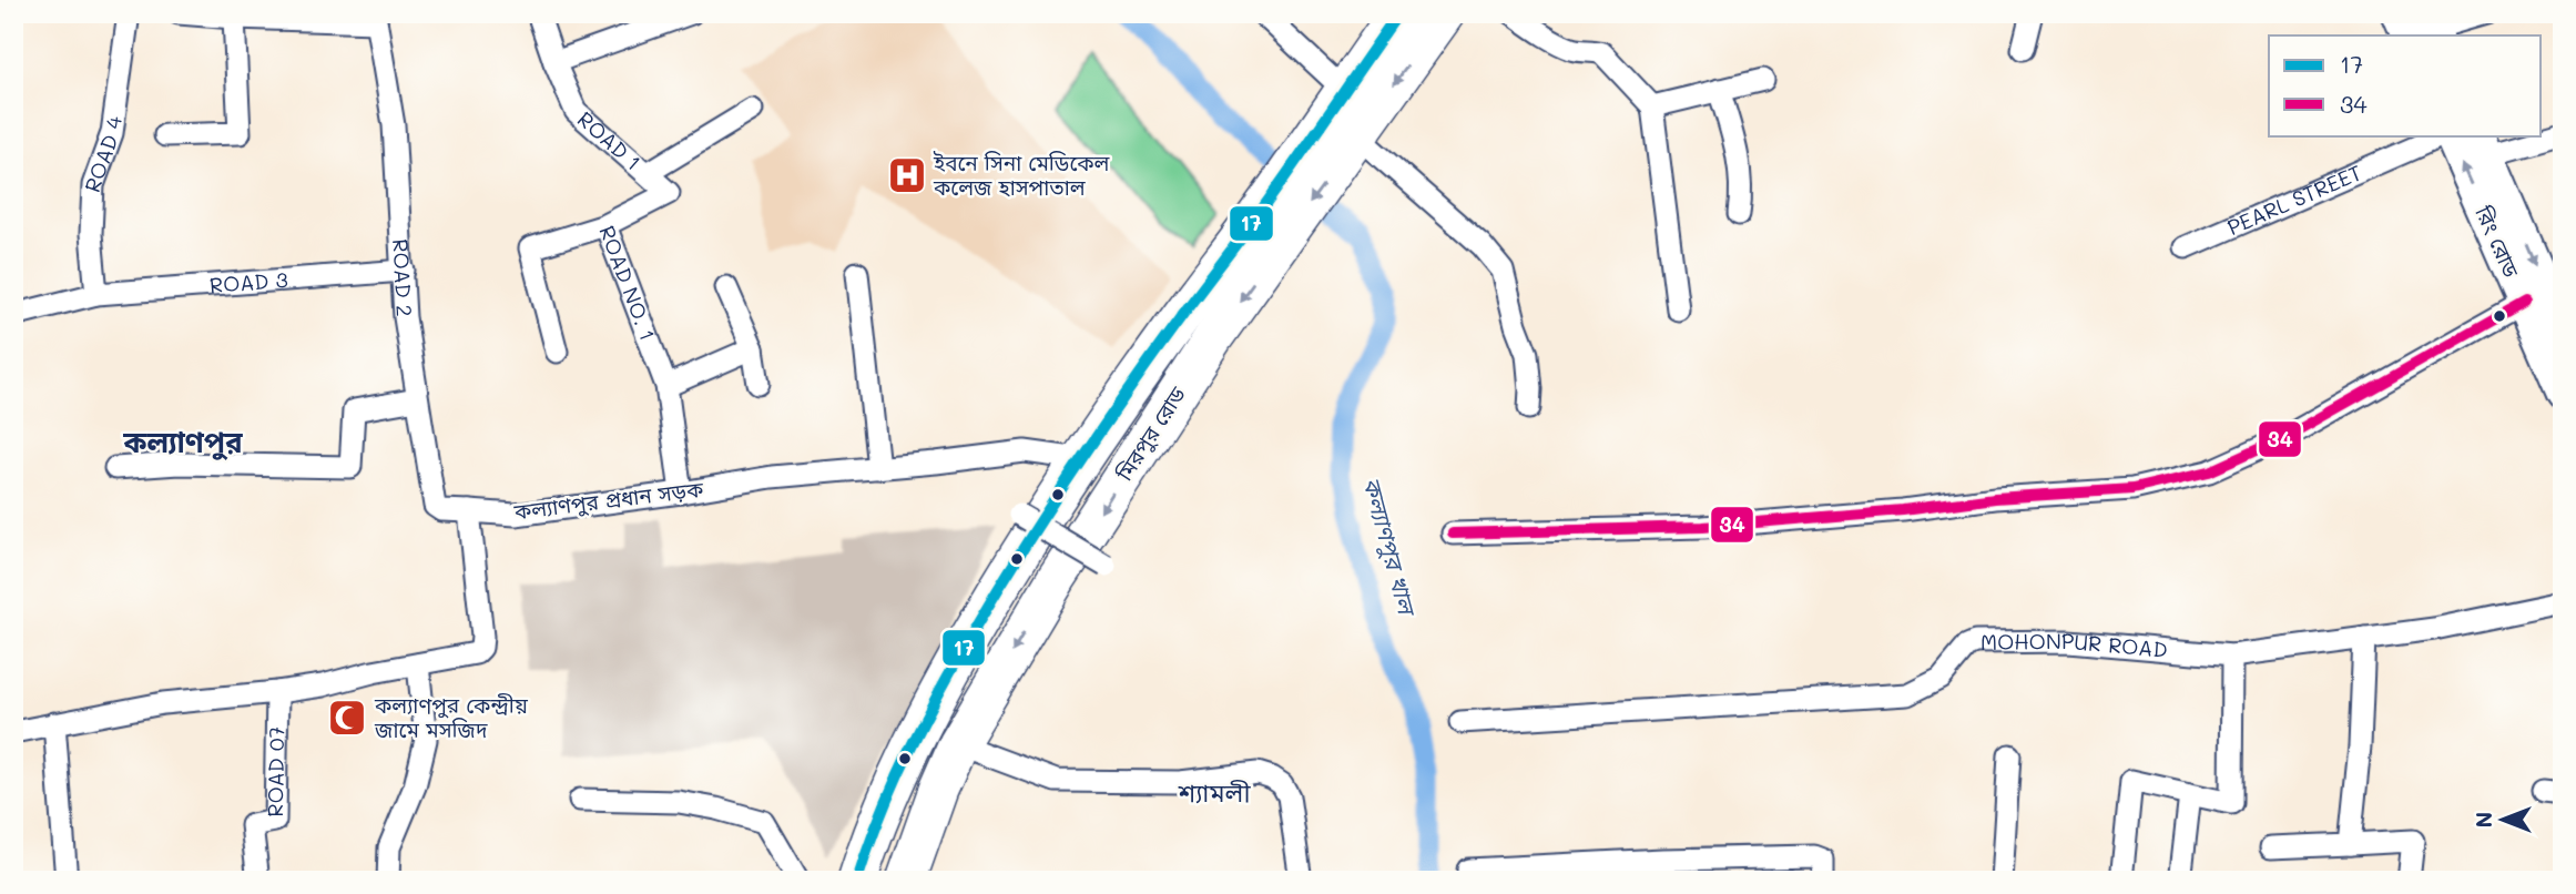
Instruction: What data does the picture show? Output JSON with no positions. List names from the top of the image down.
{
  "streets": {
    "highway": ["মিরপুর রোড"],
    "main road": ["রিং রোড"],
    "street": [
      "ROAD 1",
      "ROAD 4",
      "PEARL STREET",
      "ROAD 2",
      "ROAD 3",
      "ROAD NO. 1",
      "কল্যাণপুর প্রধান সড়ক",
      "MOHONPUR ROAD",
      "ROAD 07"
    ]
  },
  "crossings": [
    ["ROAD 1", "ROAD NO. 1"],
    ["ROAD 4", "ROAD 3"],
    ["ROAD 2", "ROAD 3"],
    ["ROAD 2", "কল্যাণপুর প্রধান সড়ক"],
    ["ROAD NO. 1", "কল্যাণপুর প্রধান সড়ক"],
    ["মিরপুর রোড", "কল্যাণপুর প্রধান সড়ক"]
  ],
  "districts": ["কল্যাণপুর", "শ্যামলী"],
  "water": ["কল্যাণপুর খাল"],
  "places": {
    "hospital": ["ইবনে সিনা মেডিকেল কলেজ হাসপাতাল"],
    "mosque": ["কল্যাণপুর কেন্দ্রীয় জামে মসজিদ"]
  },
  "lines": ["transit line 17", "transit line 34"],
  "legend": ["17", "34"],
  "north": "left"
}
